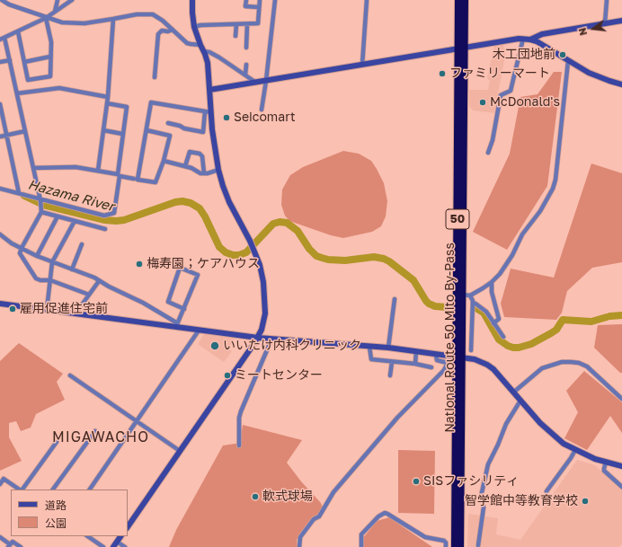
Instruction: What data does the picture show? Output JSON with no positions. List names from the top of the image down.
{
  "streets": {
    "highway": ["50", "National Route 50 Mito By-Pass"]
  },
  "districts": ["MIGAWACHO"],
  "water": ["Hazama River"],
  "places": [
    "木工団地前",
    "ファミリーマート",
    "McDonald's",
    "Seicomart",
    "梅寿園；ケアハウス",
    "雇用促進住宅前",
    "いいたけ内科クリニック",
    "ミートセンター",
    "SISファシリティ",
    "軟式球場",
    "智学館中等教育学校"
  ],
  "legend": ["道路", "公園"],
  "north": "left"
}
